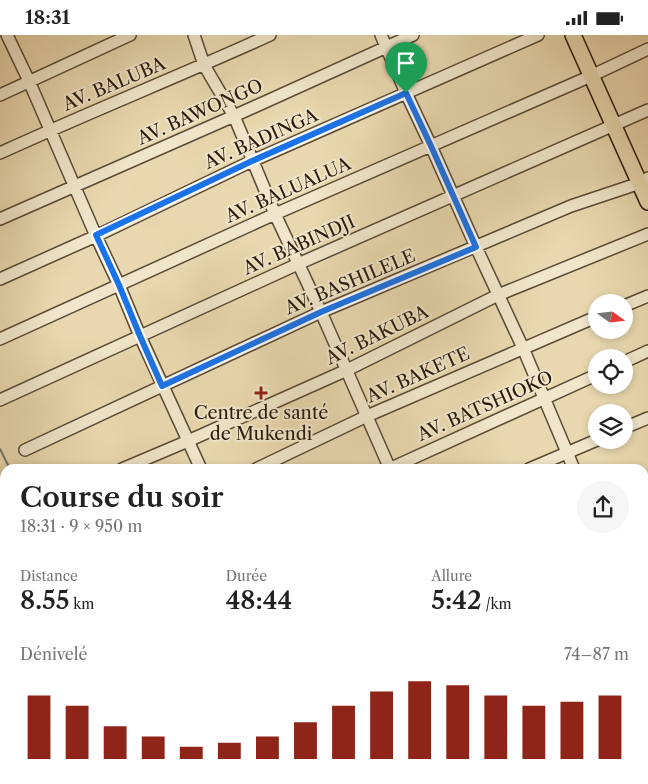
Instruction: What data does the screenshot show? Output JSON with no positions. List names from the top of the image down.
{
  "streets": {
    "street": [
      "AV. BALUBA",
      "AV. BAWONGO",
      "AV. BADINGA",
      "AV. BALUALUA",
      "AV. BABINDJI",
      "AV. BASHILELE",
      "AV. BAKUBA",
      "AV. BAKETE",
      "AV. BATSHIOKO"
    ]
  },
  "places": {
    "health": ["Centre de santé de Mukendi"]
  },
  "north": "right",
  "page": {
    "status": "18:31",
    "heading": ["Course du soir", "18:31 · 9 × 950 m"],
    "stats": [
      ["Distance", "8.55 km"],
      ["Durée", "48:44"],
      ["Allure", "5:42 /km"]
    ],
    "chart": ["Dénivelé", "74–87 m"]
  }
}
